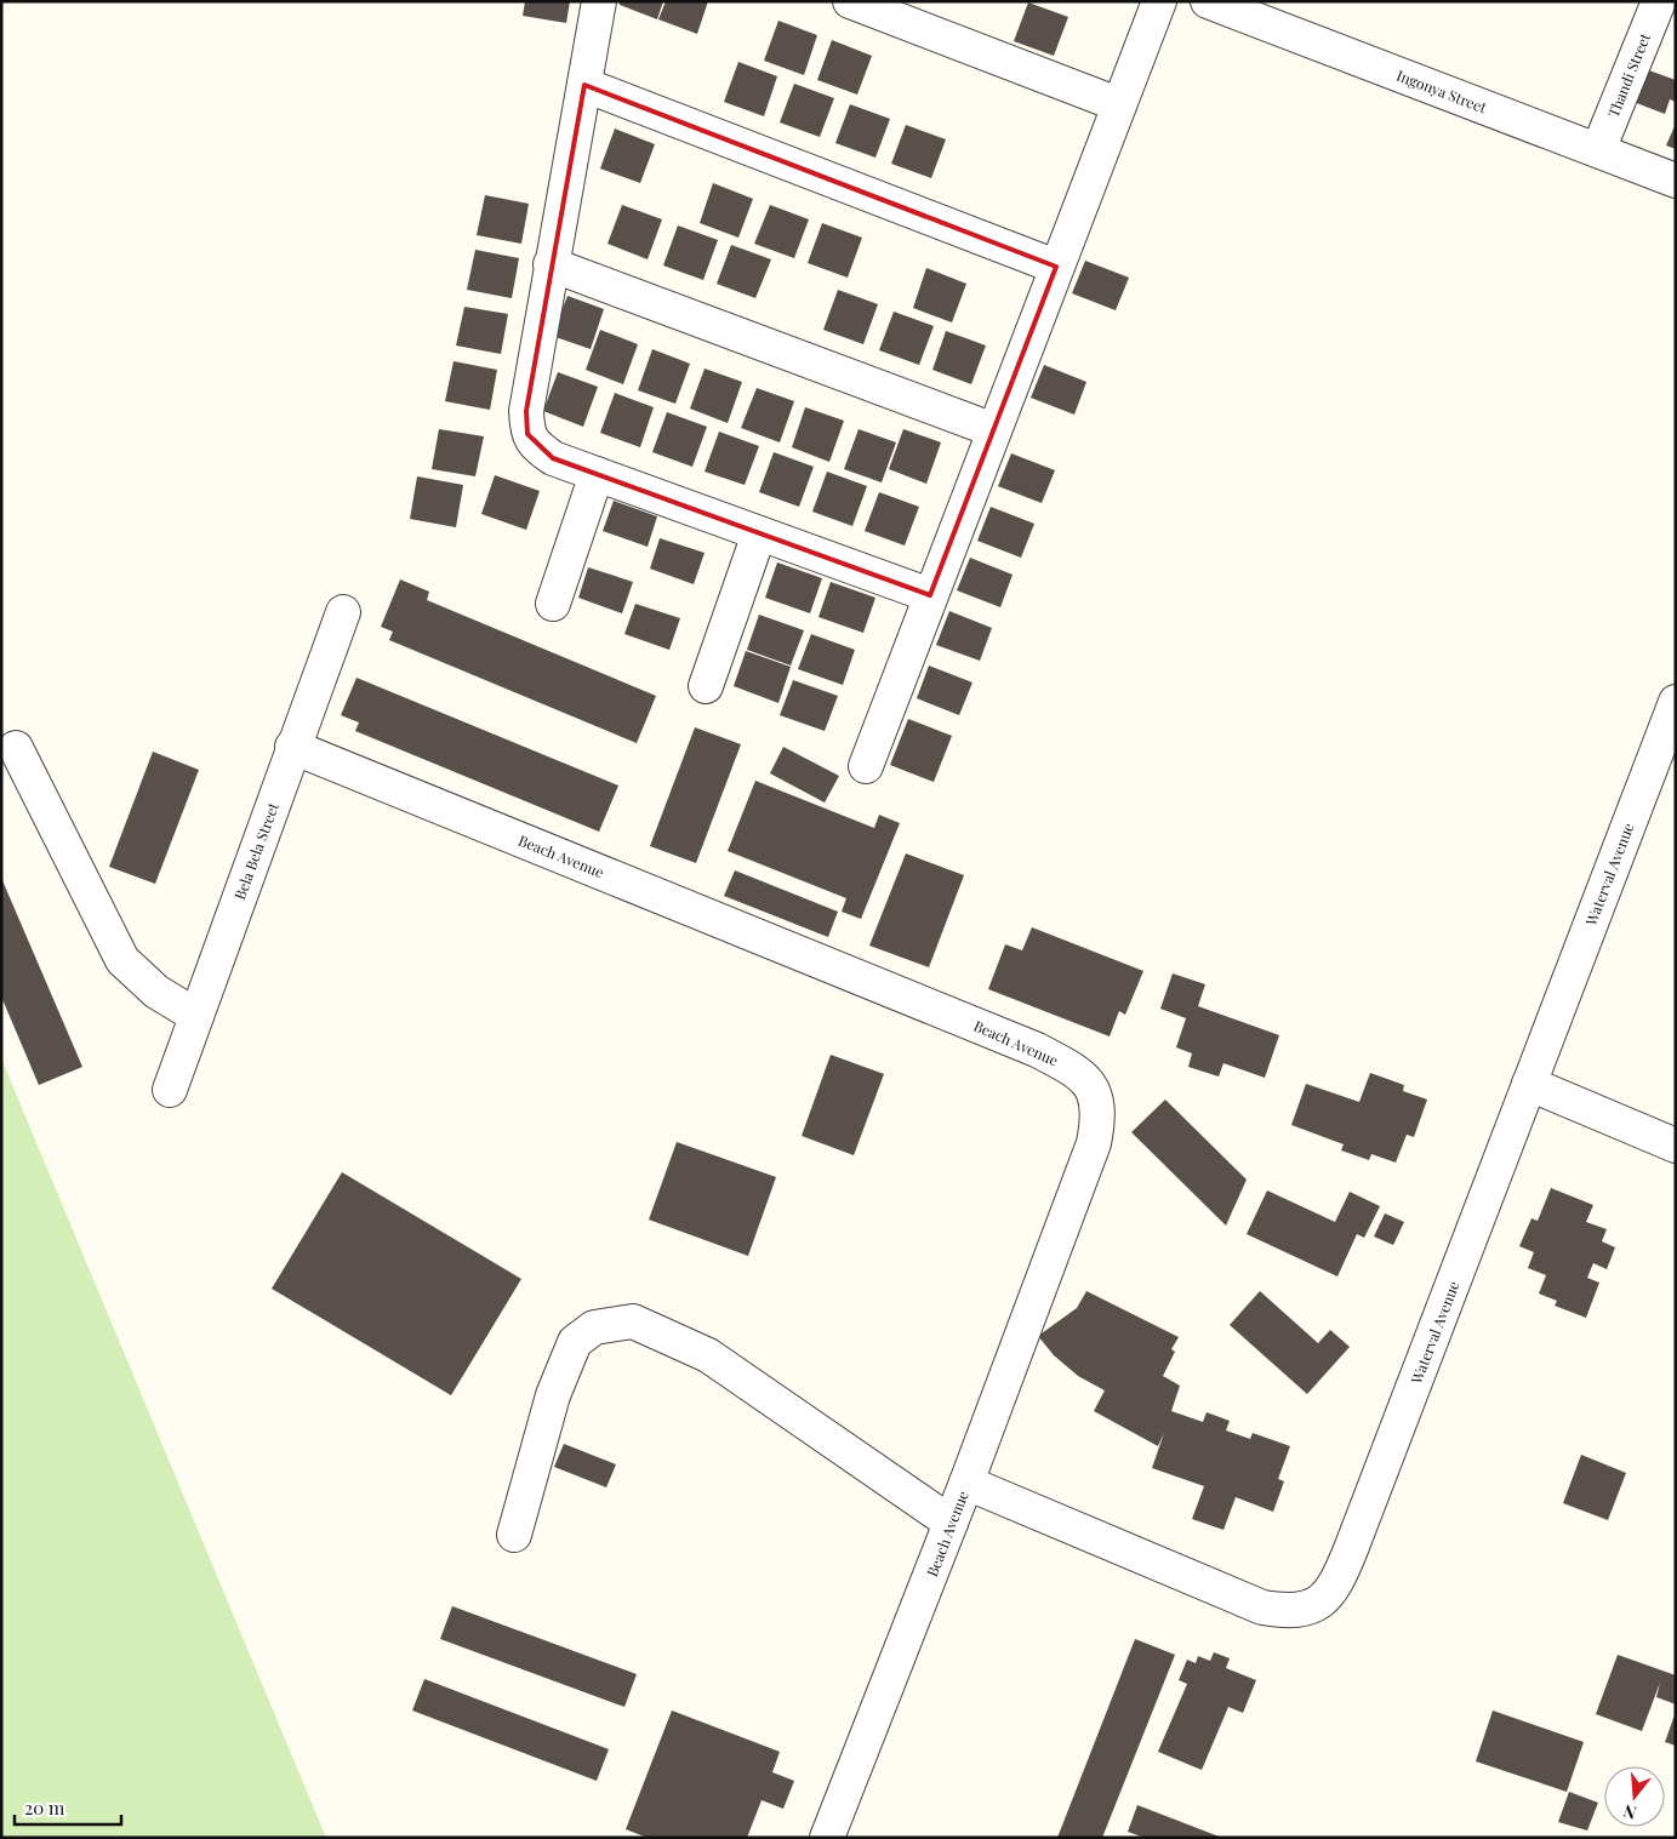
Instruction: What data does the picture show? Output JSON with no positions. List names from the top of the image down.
{
  "streets": {
    "street": [
      "Thandi Street",
      "Ingonya Street",
      "Bela Bela Street",
      "Beach Avenue",
      "Waterval Avenue"
    ]
  },
  "crossings": [
    ["Thandi Street", "Ingonya Street"],
    ["Bela Bela Street", "Beach Avenue"],
    ["Beach Avenue", "Waterval Avenue"]
  ],
  "scale_bar": "20 m",
  "north": "bottom"
}
